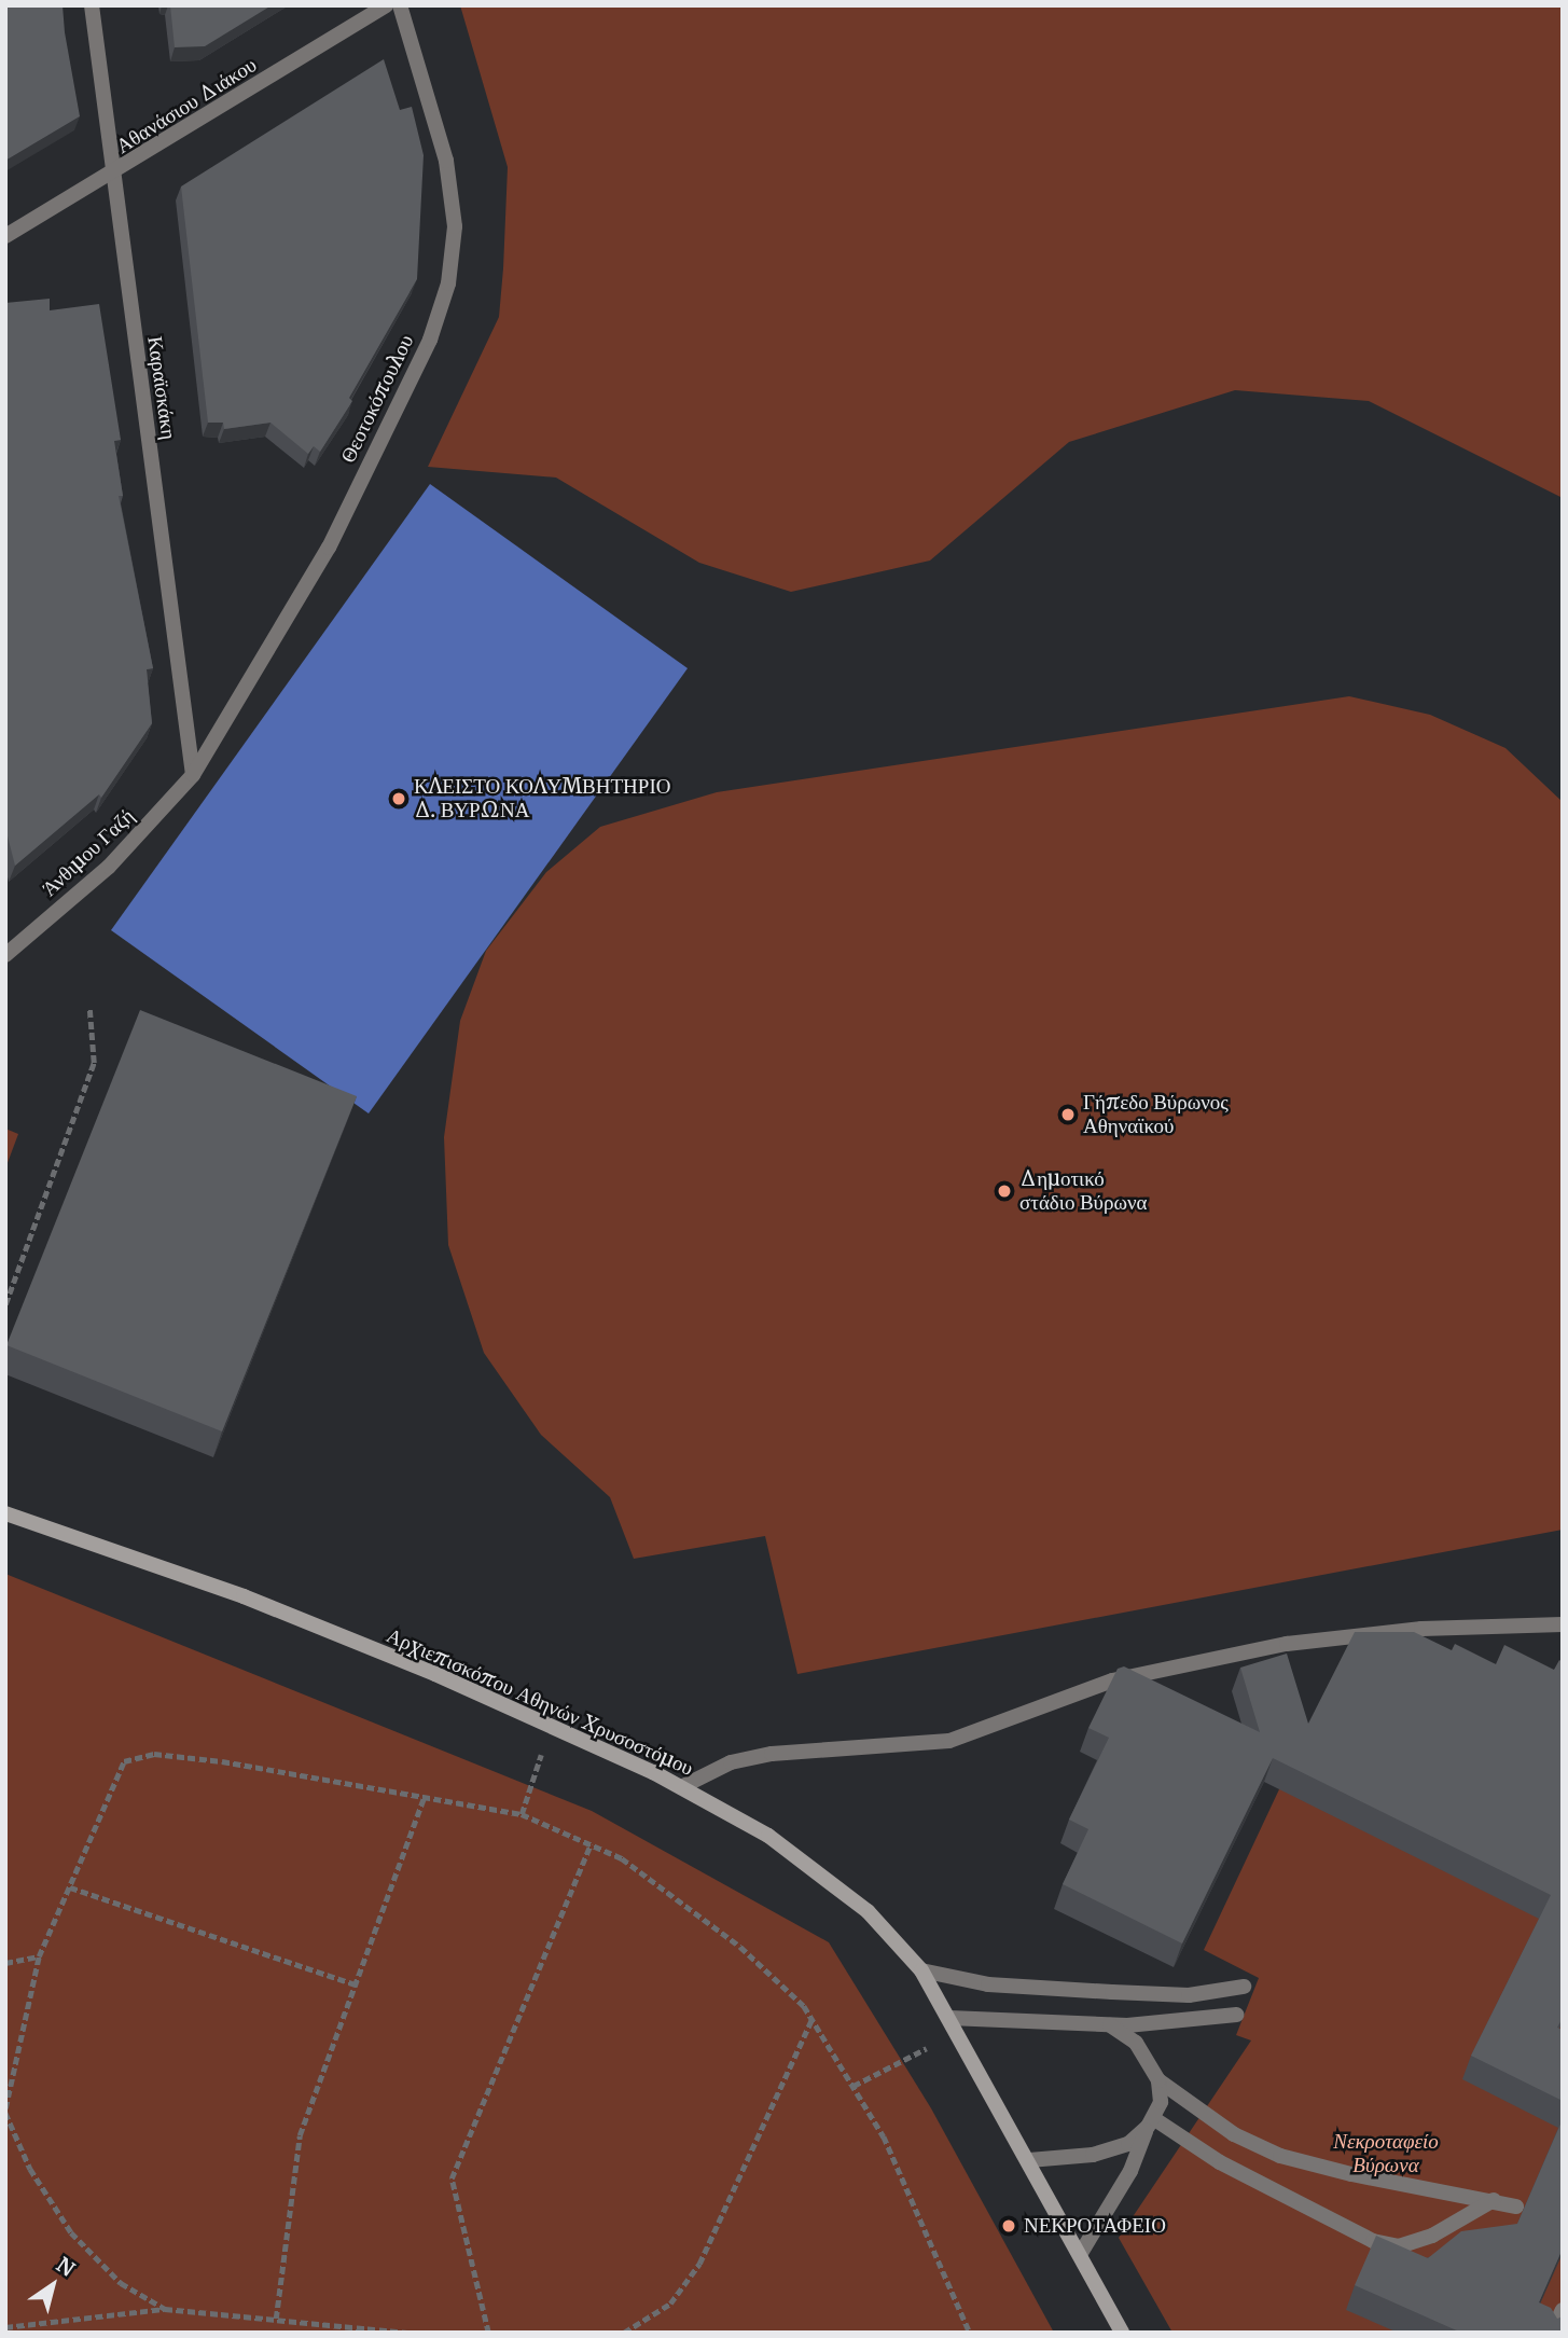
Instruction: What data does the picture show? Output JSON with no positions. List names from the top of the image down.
{
  "streets": {
    "street": [
      "Αθανάσιου Διάκου",
      "Καραϊσκάκη",
      "Θεοτοκόπουλου",
      "Άνθιμου Γαζή",
      "Αρχιεπισκόπου Αθηνών Χρυσοστόμου"
    ]
  },
  "crossings": [
    ["Αθανάσιου Διάκου", "Καραϊσκάκη"],
    ["Καραϊσκάκη", "Θεοτοκόπουλου"],
    ["Καραϊσκάκη", "Άνθιμου Γαζή"],
    ["Θεοτοκόπουλου", "Άνθιμου Γαζή"]
  ],
  "parks": ["Νεκροταφείο Βύρωνα"],
  "places": [
    "ΚΛΕΙΣΤΟ ΚΟΛΥΜΒΗΤΗΡΙΟ Δ. ΒΥΡΩΝΑ",
    "Γήπεδο Βύρωνος Αθηναϊκού",
    "Δημοτικό στάδιο Βύρωνα",
    "ΝΕΚΡΟΤΑΦΕΙΟ"
  ],
  "north": "top right"
}
